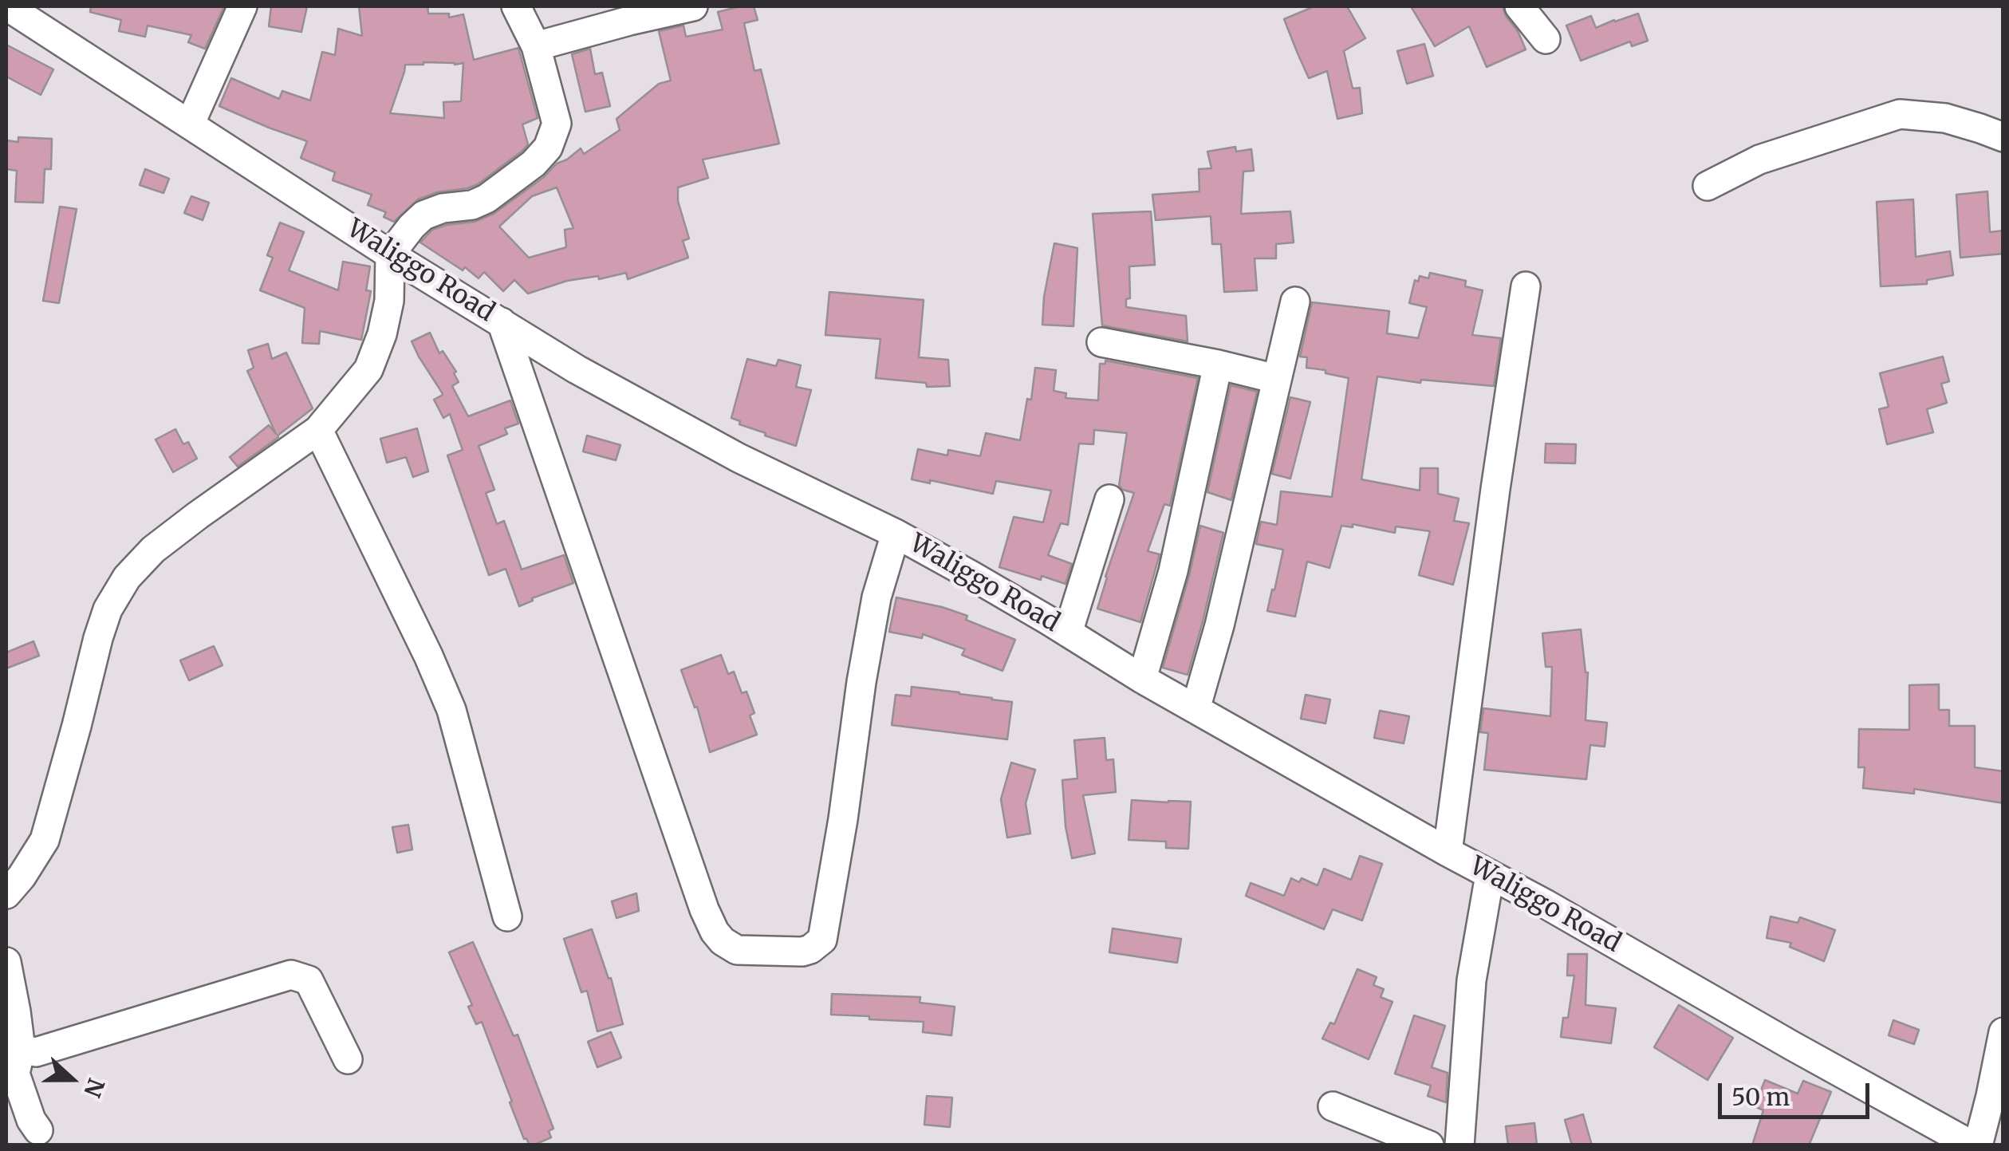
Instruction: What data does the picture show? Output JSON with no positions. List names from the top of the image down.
{
  "streets": {
    "street": ["Waliggo Road"]
  },
  "scale_bar": "50 m",
  "north": "right"
}
